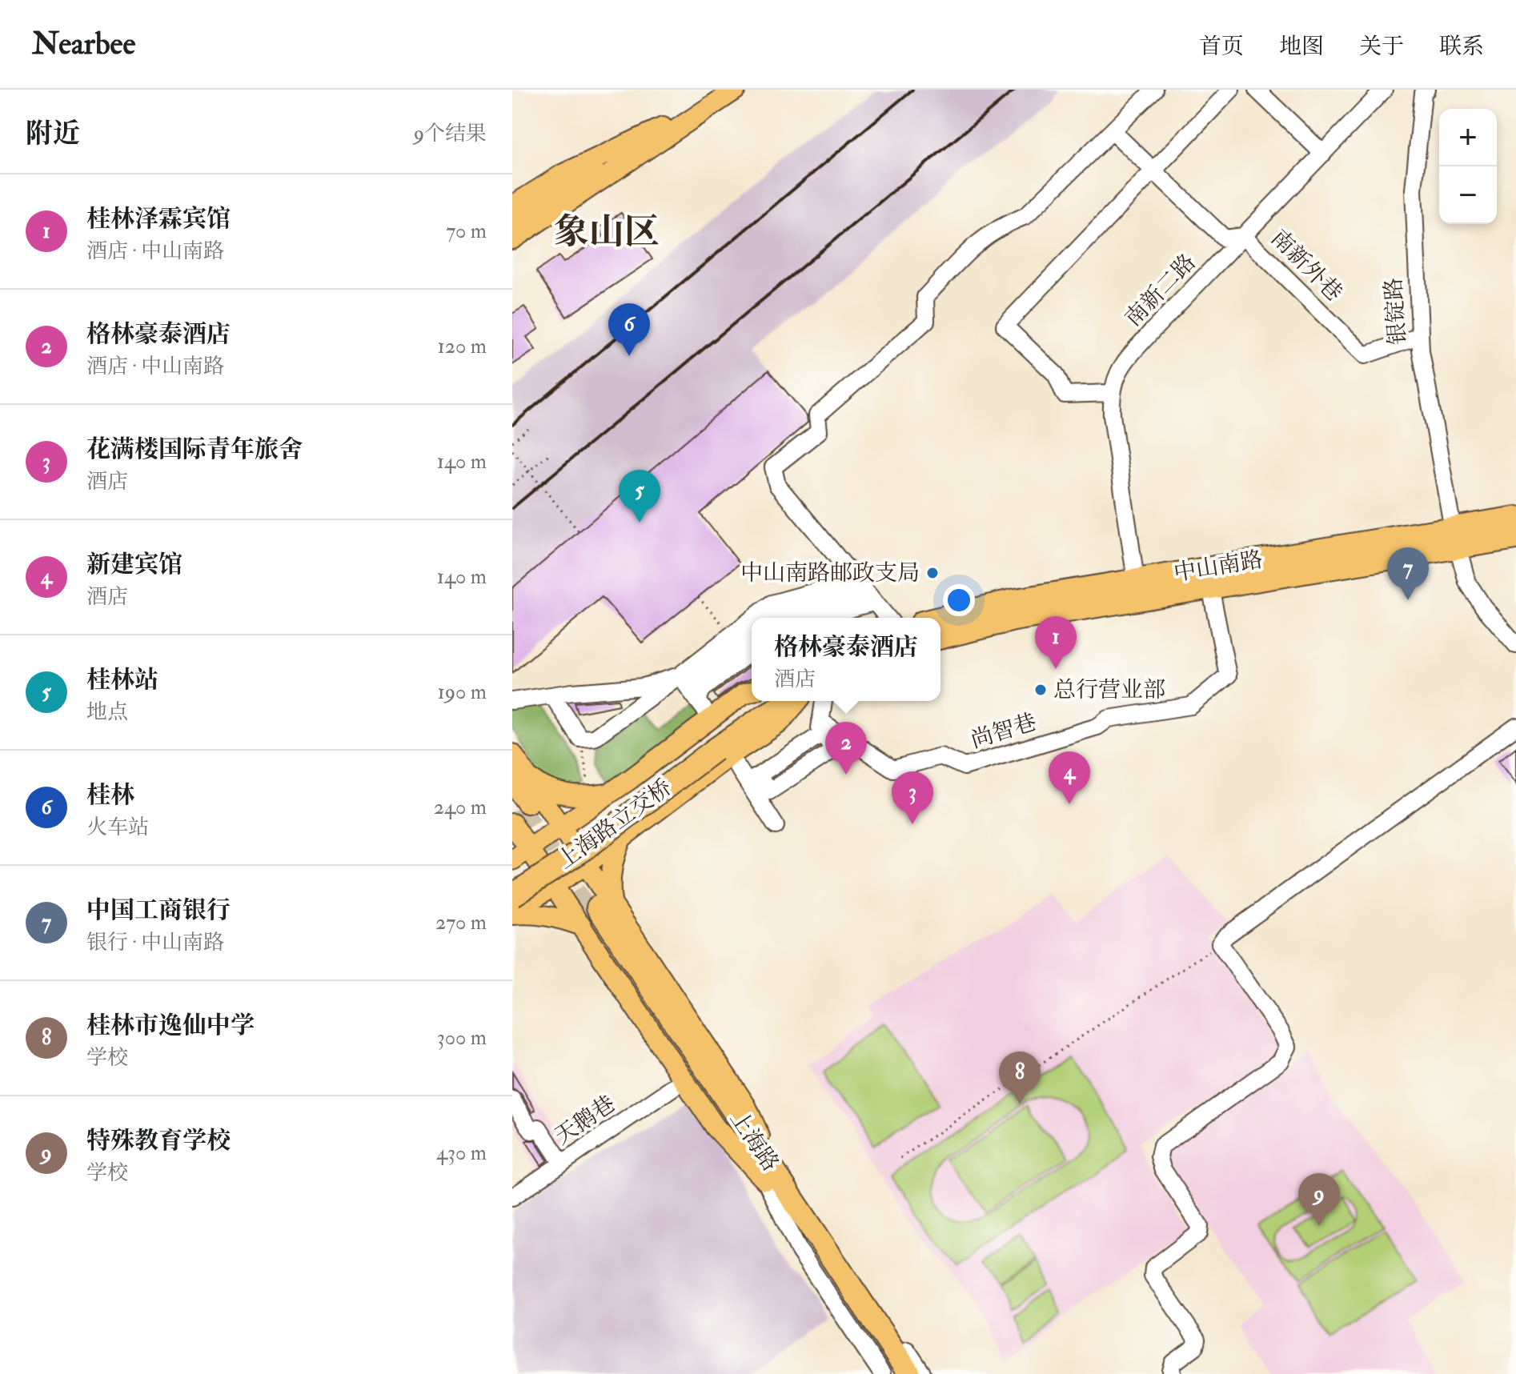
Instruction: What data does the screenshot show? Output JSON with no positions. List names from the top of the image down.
{
  "streets": {
    "highway": ["中山南路", "上海路立交桥", "上海路"],
    "street": [
      "南新外巷",
      "南新二路",
      "银锭路",
      "尚智巷",
      "天鹅巷"
    ]
  },
  "crossings": [
    ["南新外巷", "南新二路"],
    ["南新外巷", "银锭路"],
    ["南新二路", "中山南路"],
    ["银锭路", "中山南路"],
    ["中山南路", "尚智巷"]
  ],
  "districts": ["象山区"],
  "places": ["中山南路邮政支局", "总行营业部"],
  "page": {
    "header": "Nearbee",
    "nav": [
      "首页",
      "地图",
      "关于",
      "联系"
    ],
    "heading": ["附近", "9个结果"],
    "map_buttons": ["+", "−"],
    "list": [
      {
        "mark": "1",
        "name": "桂林泽霖宾馆",
        "note": "酒店 · 中山南路",
        "value": "70 m"
      },
      {
        "mark": "2",
        "name": "格林豪泰酒店",
        "note": "酒店 · 中山南路",
        "value": "120 m"
      },
      {
        "mark": "3",
        "name": "花满楼国际青年旅舍",
        "note": "酒店",
        "value": "140 m"
      },
      {
        "mark": "4",
        "name": "新建宾馆",
        "note": "酒店",
        "value": "140 m"
      },
      {
        "mark": "5",
        "name": "桂林站",
        "note": "地点",
        "value": "190 m"
      },
      {
        "mark": "6",
        "name": "桂林",
        "note": "火车站",
        "value": "240 m"
      },
      {
        "mark": "7",
        "name": "中国工商银行",
        "note": "银行 · 中山南路",
        "value": "270 m"
      },
      {
        "mark": "8",
        "name": "桂林市逸仙中学",
        "note": "学校",
        "value": "300 m"
      },
      {
        "mark": "9",
        "name": "特殊教育学校",
        "note": "学校",
        "value": "430 m"
      }
    ],
    "pins": [
      "6",
      "5",
      "7",
      "1",
      "2",
      "4",
      "3",
      "8",
      "9"
    ],
    "popup": ["格林豪泰酒店", "酒店"]
  }
}
